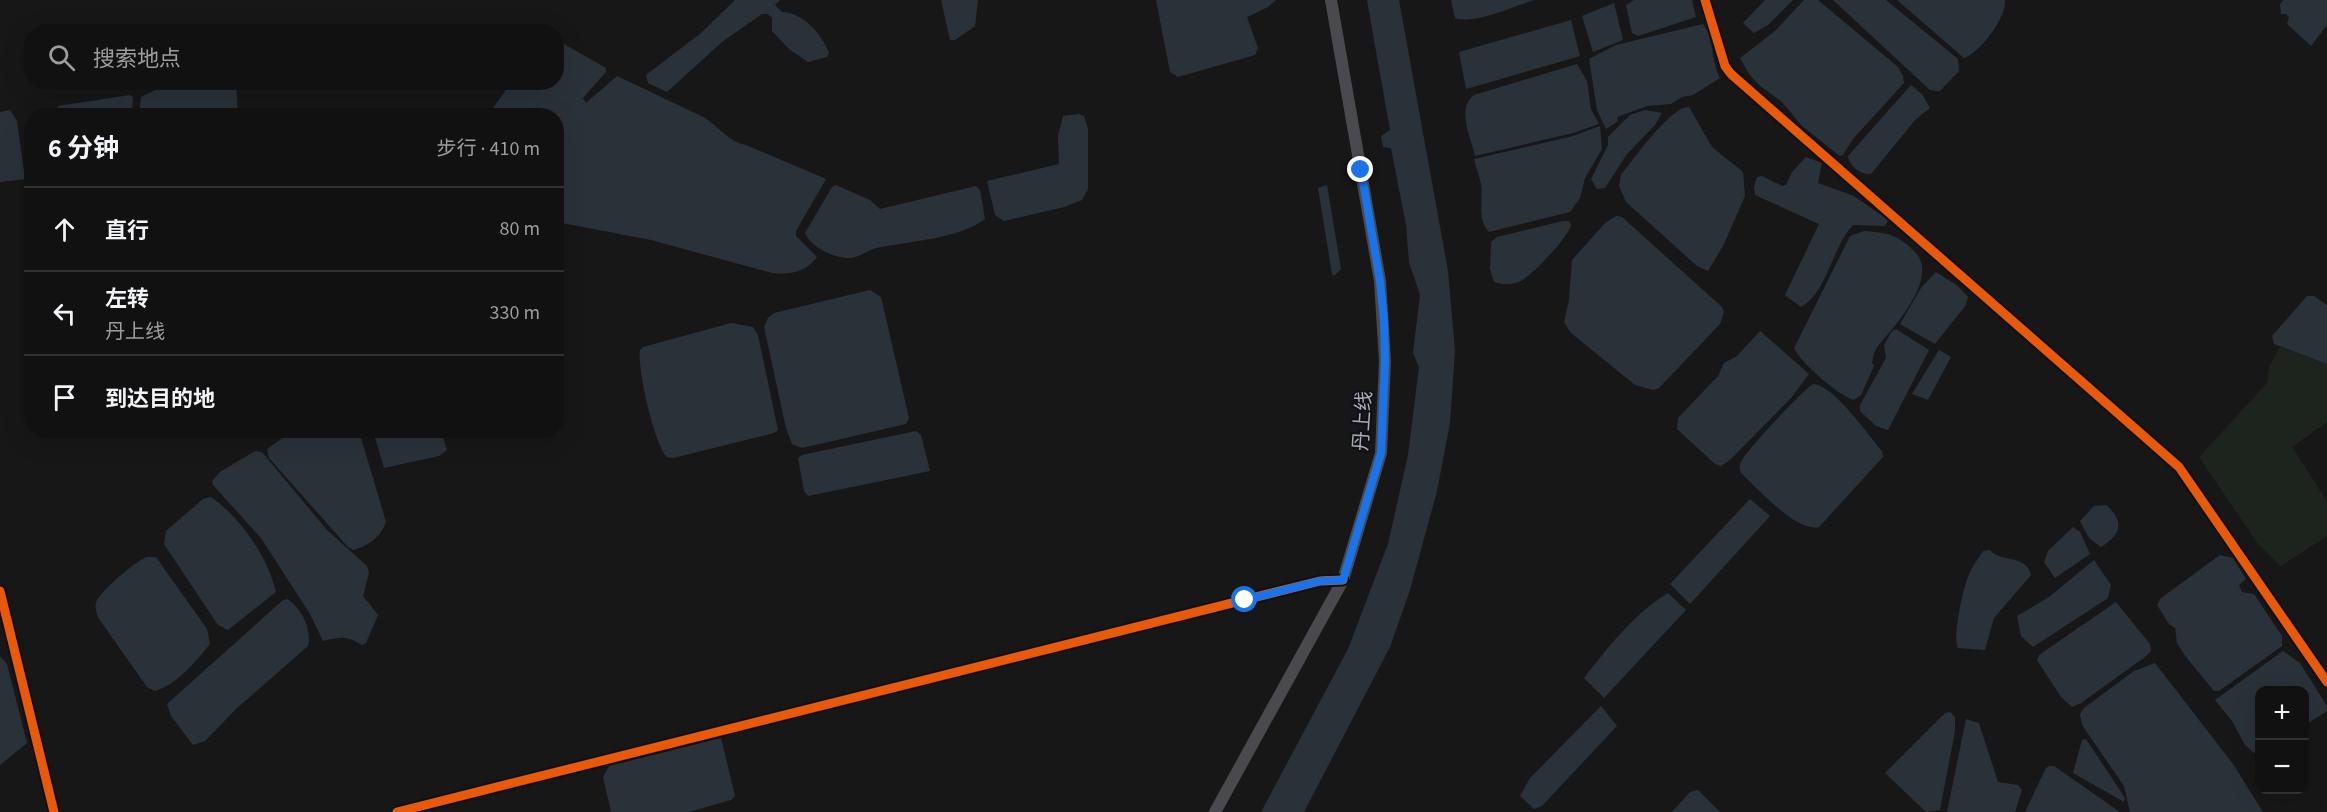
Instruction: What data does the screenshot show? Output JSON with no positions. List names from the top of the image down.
{
  "streets": {
    "main road": ["丹上线"]
  },
  "page": {
    "search": "搜索地点",
    "heading": ["6 分钟", "步行 · 410 m"],
    "list": [
      ["直行", "80 m"],
      ["左转", "丹上线", "330 m"],
      "到达目的地"
    ],
    "map_buttons": ["+", "−"]
  }
}
